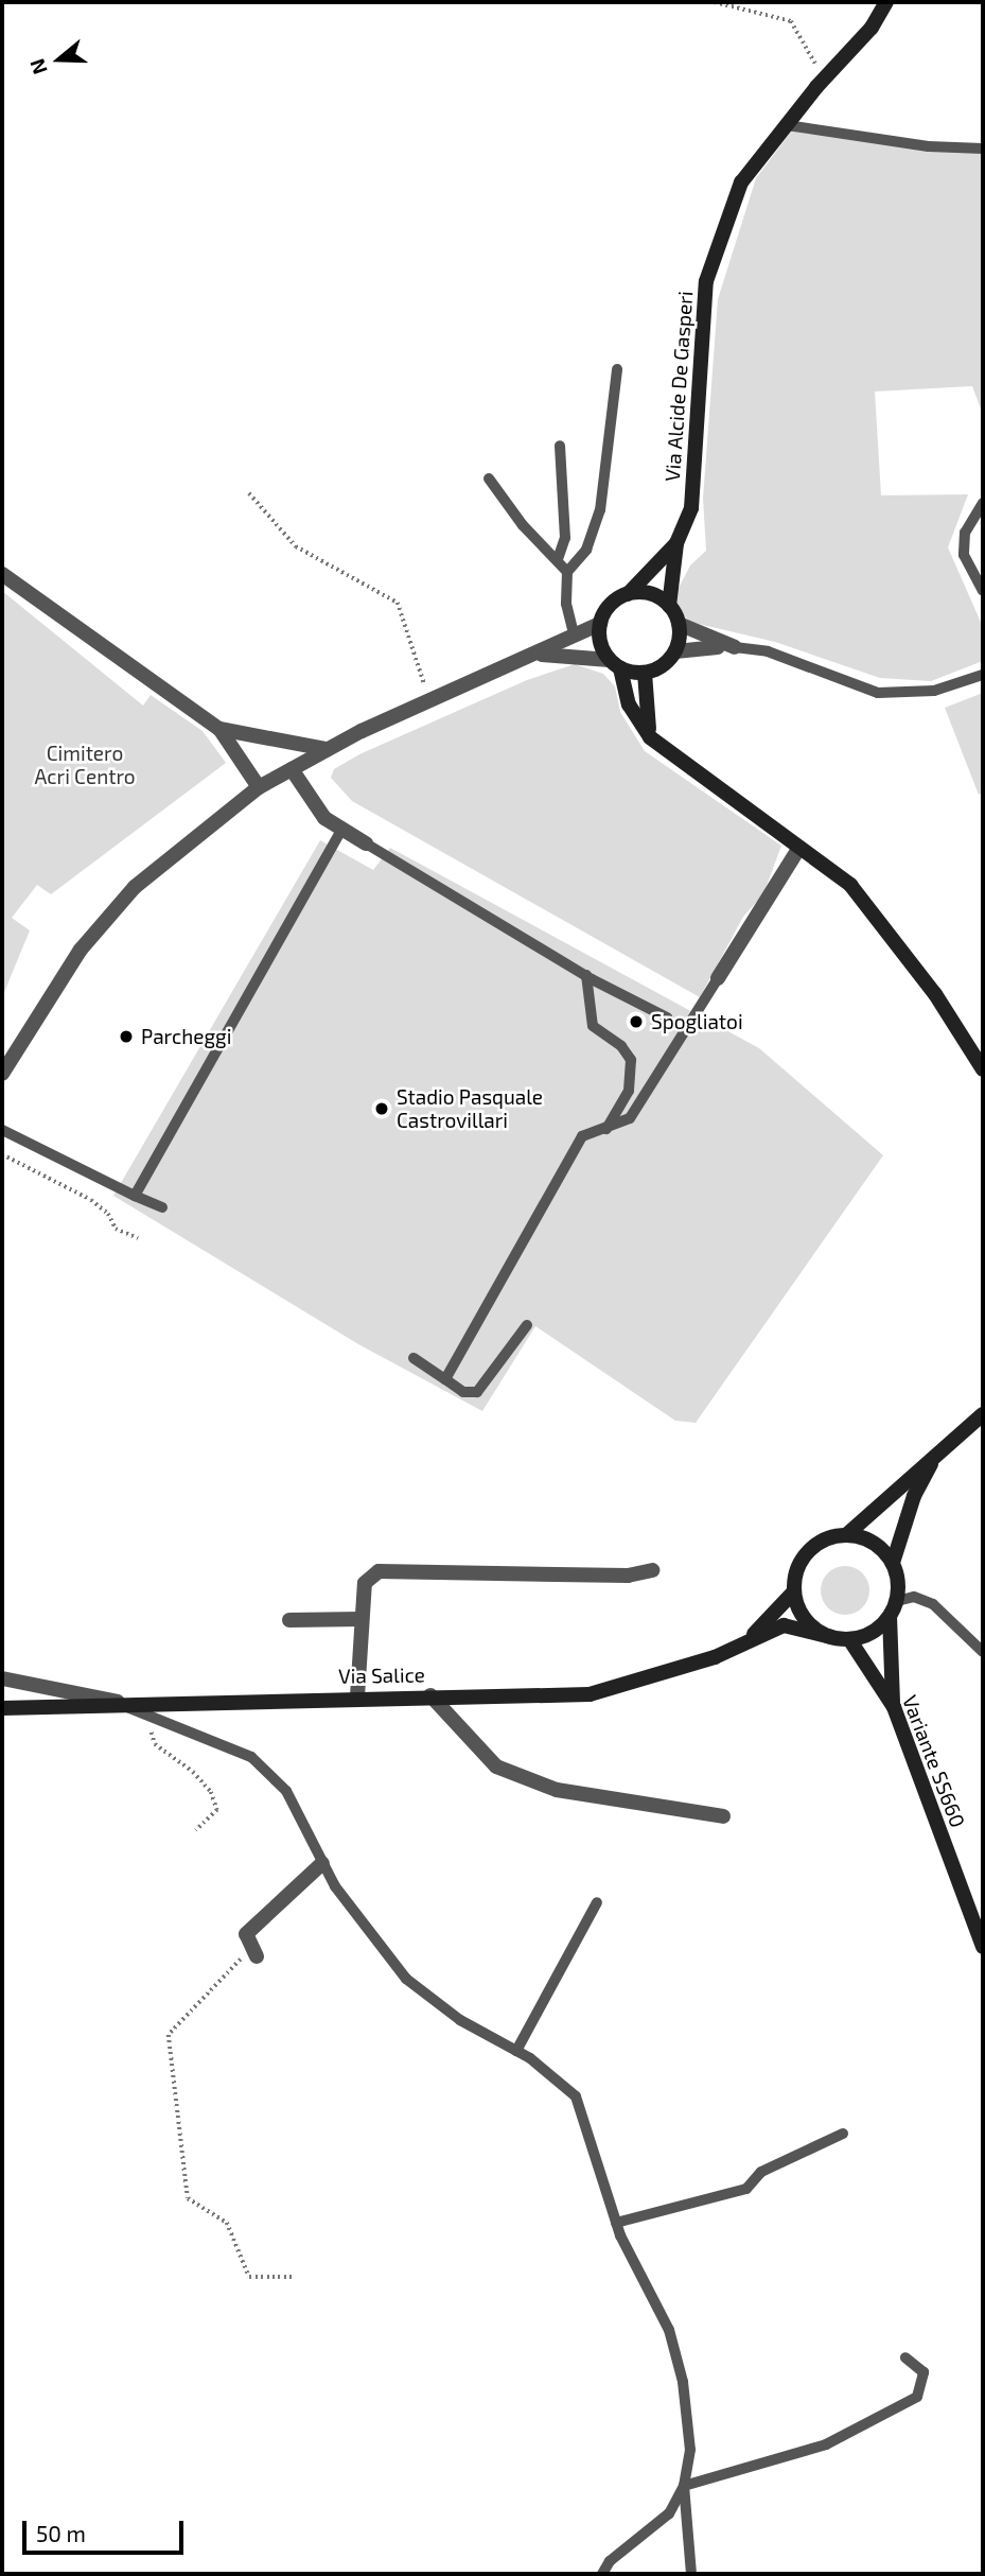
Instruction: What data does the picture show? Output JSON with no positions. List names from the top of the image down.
{
  "streets": {
    "main road": ["Via Alcide De Gasperi", "Via Salice", "Variante SS660"]
  },
  "parks": ["Cimitero Acri Centro"],
  "places": ["Spogliatoi", "Parcheggi", "Stadio Pasquale Castrovillari"],
  "scale_bar": "50 m",
  "north": "left"
}
